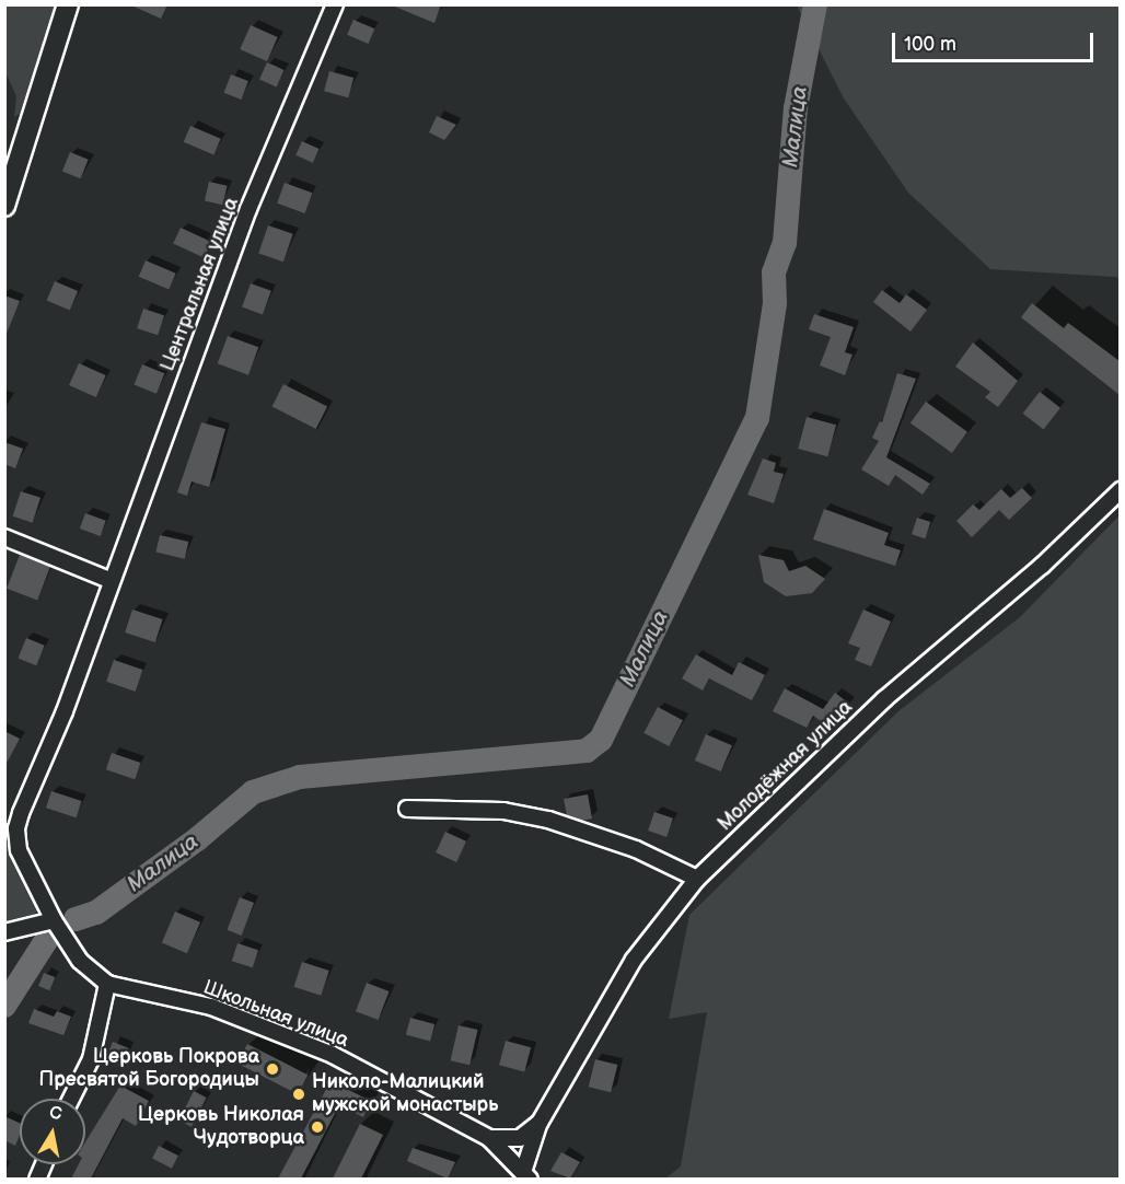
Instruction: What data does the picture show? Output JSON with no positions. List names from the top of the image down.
{
  "streets": {
    "street": ["Центральная улица", "Молодёжная улица", "Школьная улица"]
  },
  "crossings": [
    ["Центральная улица", "Школьная улица"],
    ["Молодёжная улица", "Школьная улица"]
  ],
  "water": ["Малица"],
  "places": ["Церковь Покрова Пресвятой Богородицы", "Николо-Малицкий мужской монастырь", "Церковь Николая Чудотворца"],
  "scale_bar": "100 m",
  "north": "top"
}
